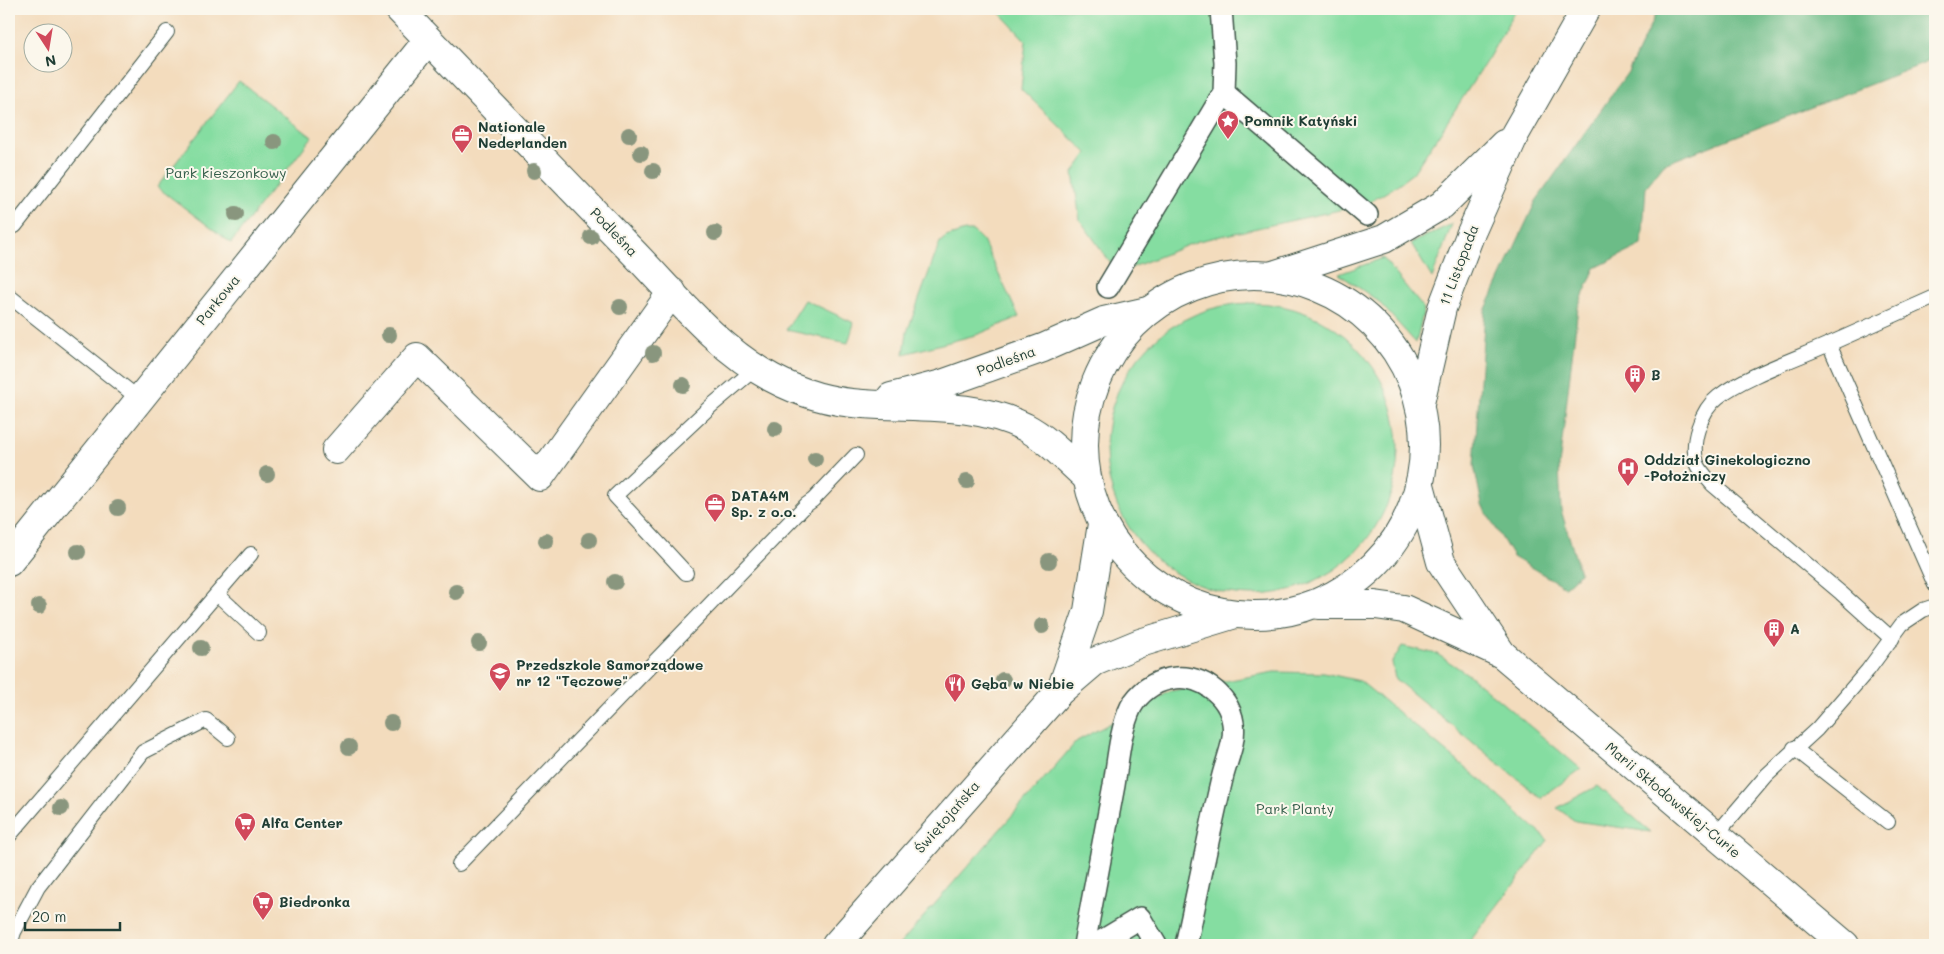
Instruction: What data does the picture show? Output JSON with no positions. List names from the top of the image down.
{
  "streets": {
    "street": [
      "Podleśna",
      "11 Listopada",
      "Parkowa",
      "Marii Skłodowskiej-Curie",
      "Świętojańska"
    ]
  },
  "crossings": [
    ["Podleśna", "Parkowa"]
  ],
  "parks": ["Park kieszonkowy", "Park Planty"],
  "places": {
    "place": ["Pomnik Katyński"],
    "office": ["Nationale Nederlanden", "DATA4M Sp. z o.o."],
    "building": ["B", "A"],
    "hospital": ["Oddział Ginekologiczno -Położniczy"],
    "school or university": ["Przedszkole Samorządowe nr 12 \"Tęczowe\""],
    "restaurant": ["Gęba w Niebie"],
    "supermarket": ["Alfa Center", "Biedronka"]
  },
  "scale_bar": "20 m",
  "north": "bottom"
}
